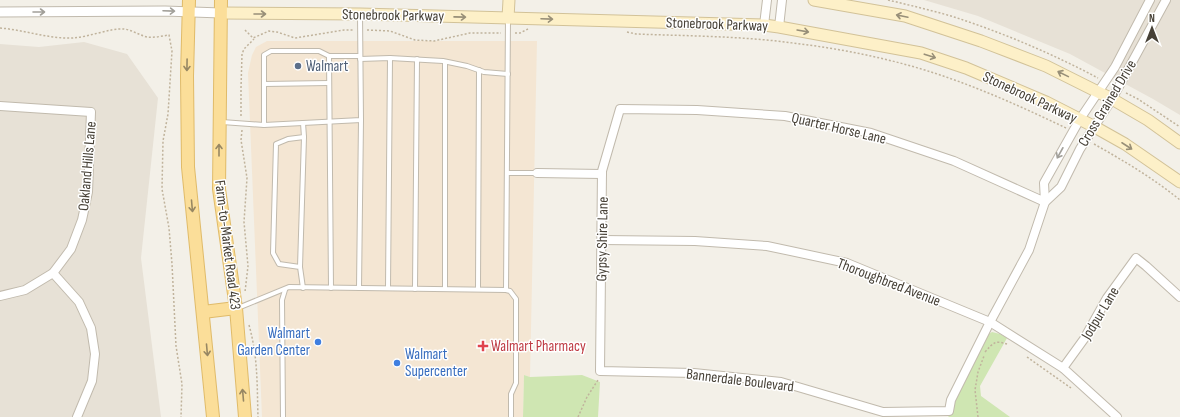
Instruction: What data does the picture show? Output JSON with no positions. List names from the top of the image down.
{
  "streets": {
    "main road": ["Stonebrook Parkway", "Farm-to-Market Road 423"],
    "street": [
      "Cross Grained Drive",
      "Quarter Horse Lane",
      "Oakland Hills Lane",
      "Gypsy Shire Lane",
      "Thoroughbred Avenue",
      "Jodpur Lane",
      "Bannerdale Boulevard"
    ]
  },
  "crossings": [
    ["Stonebrook Parkway", "Cross Grained Drive"],
    ["Stonebrook Parkway", "Farm-to-Market Road 423"],
    ["Cross Grained Drive", "Quarter Horse Lane"],
    ["Cross Grained Drive", "Thoroughbred Avenue"],
    ["Cross Grained Drive", "Bannerdale Boulevard"],
    ["Quarter Horse Lane", "Gypsy Shire Lane"],
    ["Gypsy Shire Lane", "Thoroughbred Avenue"],
    ["Gypsy Shire Lane", "Bannerdale Boulevard"],
    ["Thoroughbred Avenue", "Jodpur Lane"]
  ],
  "places": {
    "other": ["Walmart", "Walmart Garden Center", "Walmart Supercenter"],
    "health": ["Walmart Pharmacy"]
  },
  "north": "top"
}
